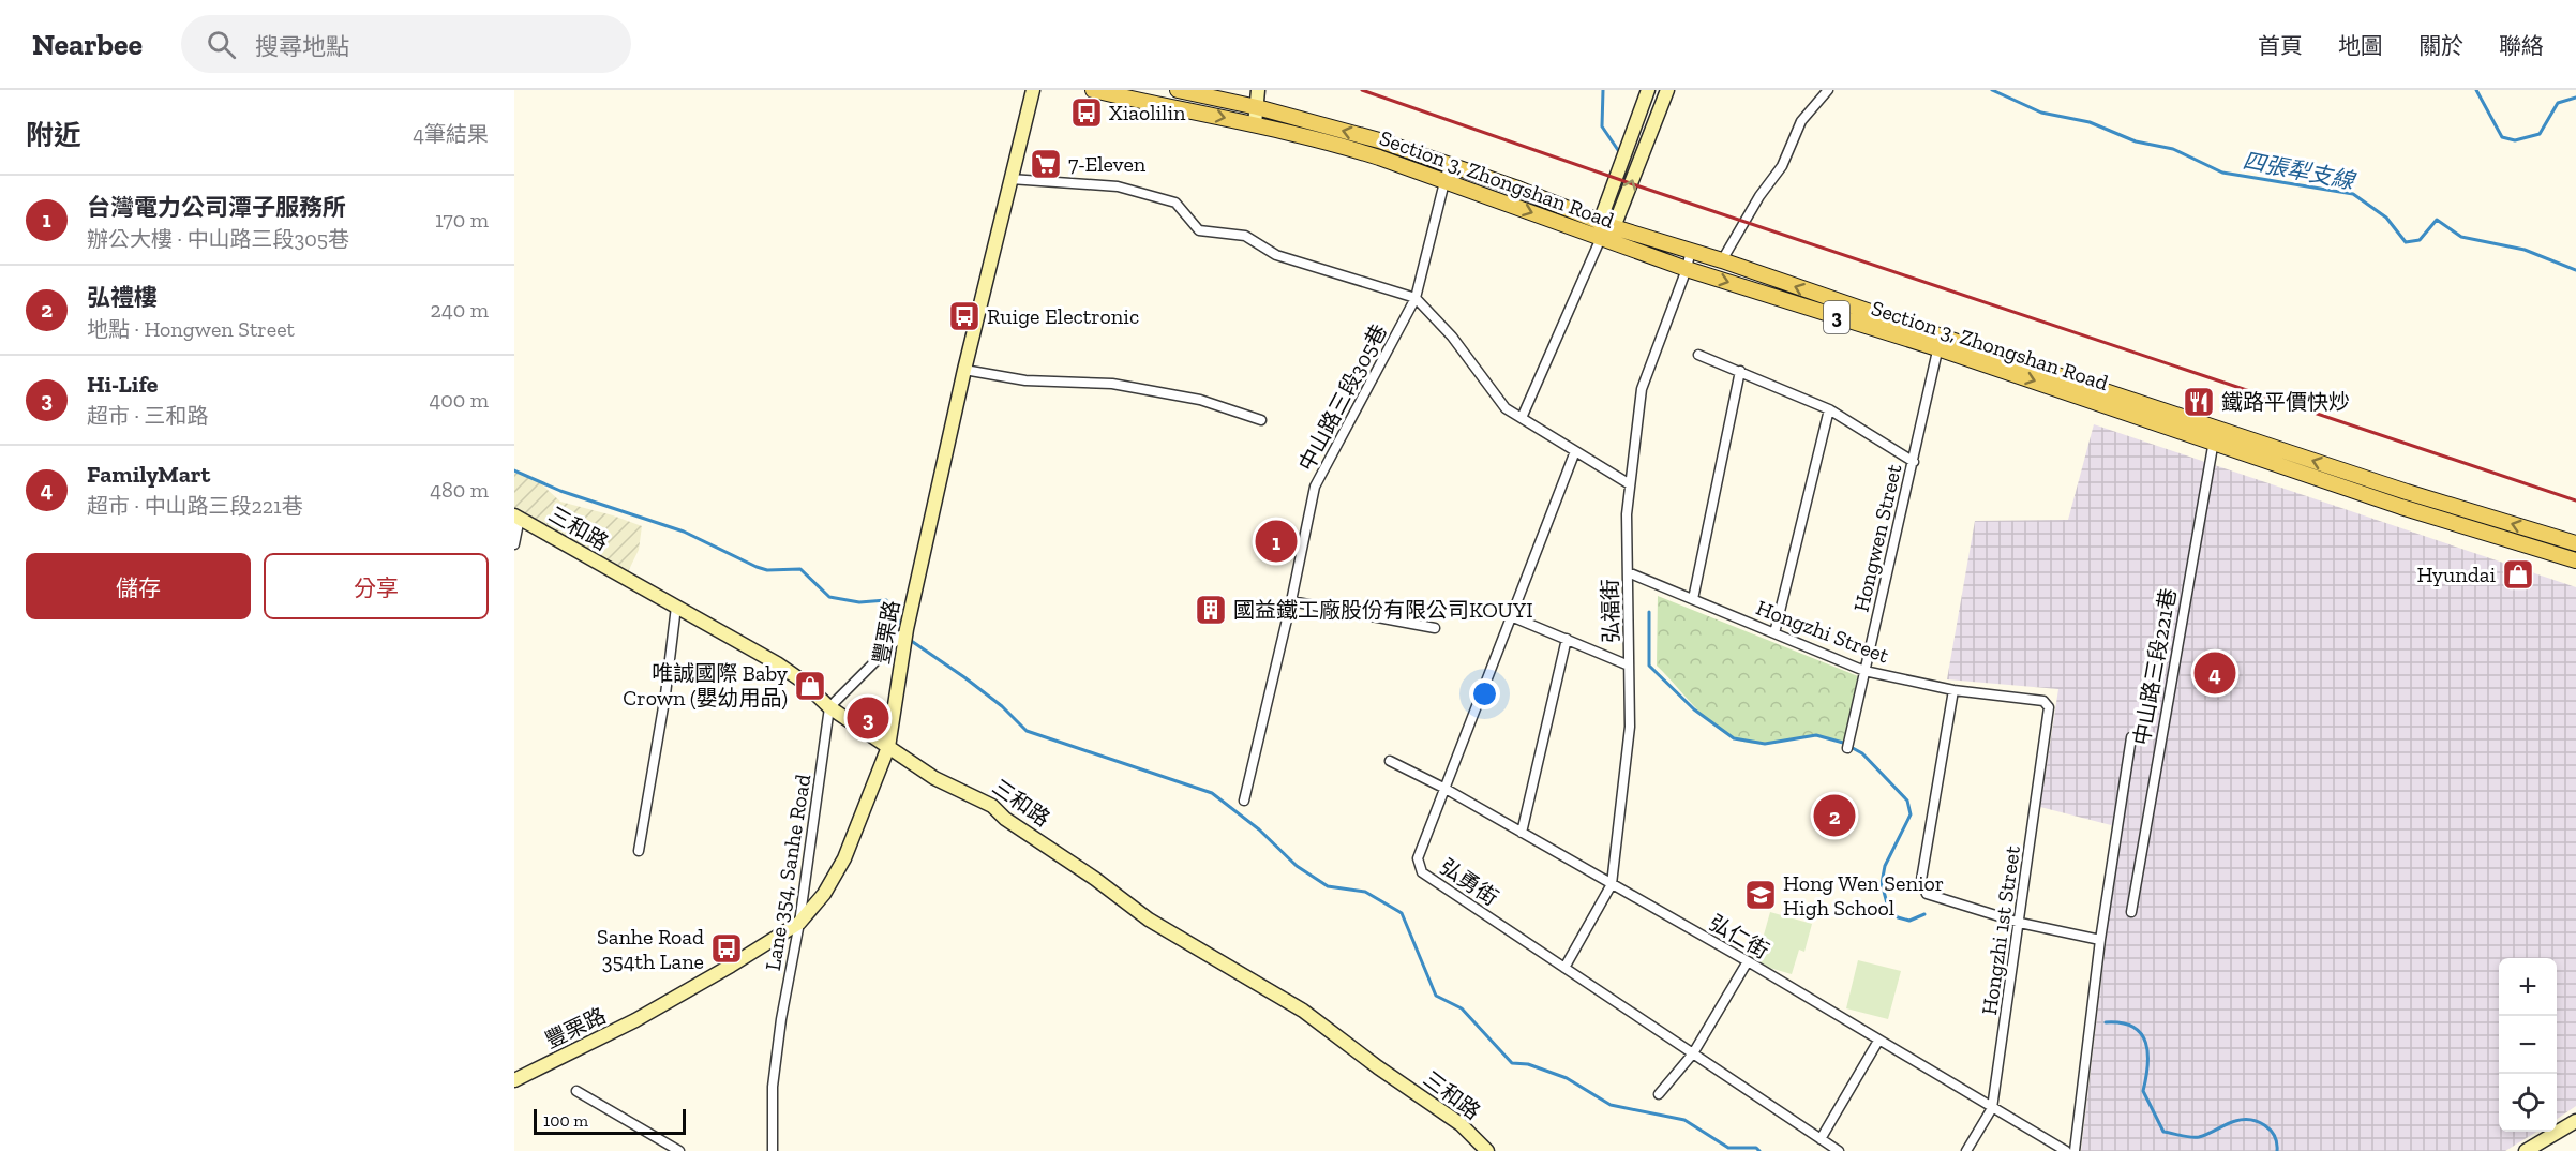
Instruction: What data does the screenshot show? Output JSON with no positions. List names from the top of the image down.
{
  "streets": {
    "main road": ["Section 3, Zhongshan Road", "3"],
    "street": [
      "中山路三段305巷",
      "三和路",
      "Hongwen Street",
      "弘福街",
      "Hongzhi Street",
      "豐栗路",
      "中山路三段221巷",
      "Lane 354, Sanhe Road",
      "弘勇街",
      "Hongzhi 1st Street",
      "弘仁街"
    ]
  },
  "crossings": [
    ["Section 3, Zhongshan Road", "中山路三段305巷"],
    ["Section 3, Zhongshan Road", "Hongwen Street"],
    ["Section 3, Zhongshan Road", "弘福街"],
    ["Section 3, Zhongshan Road", "中山路三段221巷"],
    ["三和路", "豐栗路"],
    ["三和路", "Lane 354, Sanhe Road"],
    ["Hongwen Street", "Hongzhi Street"],
    ["弘福街", "Hongzhi Street"],
    ["弘福街", "弘勇街"],
    ["弘福街", "弘仁街"],
    ["Hongzhi Street", "Hongzhi 1st Street"],
    ["豐栗路", "Lane 354, Sanhe Road"],
    ["弘勇街", "弘仁街"],
    ["Hongzhi 1st Street", "弘仁街"]
  ],
  "water": ["四張犁支線"],
  "places": {
    "bus stop": ["Xiaolilin", "Ruige Electronic", "Sanhe Road 354th Lane"],
    "supermarket": ["7-Eleven"],
    "restaurant": ["鐵路平價快炒"],
    "shop": ["Hyundai", "唯誠國際 Baby Crown (嬰幼用品)"],
    "building": ["國益鐵工廠股份有限公司KOUYI"],
    "school or university": ["Hong Wen Senior High School"]
  },
  "scale_bar": "100 m",
  "page": {
    "header": "Nearbee",
    "search": "搜尋地點",
    "nav": [
      "首頁",
      "地圖",
      "關於",
      "聯絡"
    ],
    "heading": ["附近", "4筆結果"],
    "list": [
      {
        "mark": "1",
        "name": "台灣電力公司潭子服務所",
        "note": "辦公大樓 · 中山路三段305巷",
        "value": "170 m"
      },
      {
        "mark": "2",
        "name": "弘禮樓",
        "note": "地點 · Hongwen Street",
        "value": "240 m"
      },
      {
        "mark": "3",
        "name": "Hi-Life",
        "note": "超市 · 三和路",
        "value": "400 m"
      },
      {
        "mark": "4",
        "name": "FamilyMart",
        "note": "超市 · 中山路三段221巷",
        "value": "480 m"
      }
    ],
    "pins": [
      "1",
      "4",
      "3",
      "2"
    ],
    "buttons": ["儲存", "分享"],
    "map_buttons": ["+", "−"],
    "scale": "100 m"
  }
}
